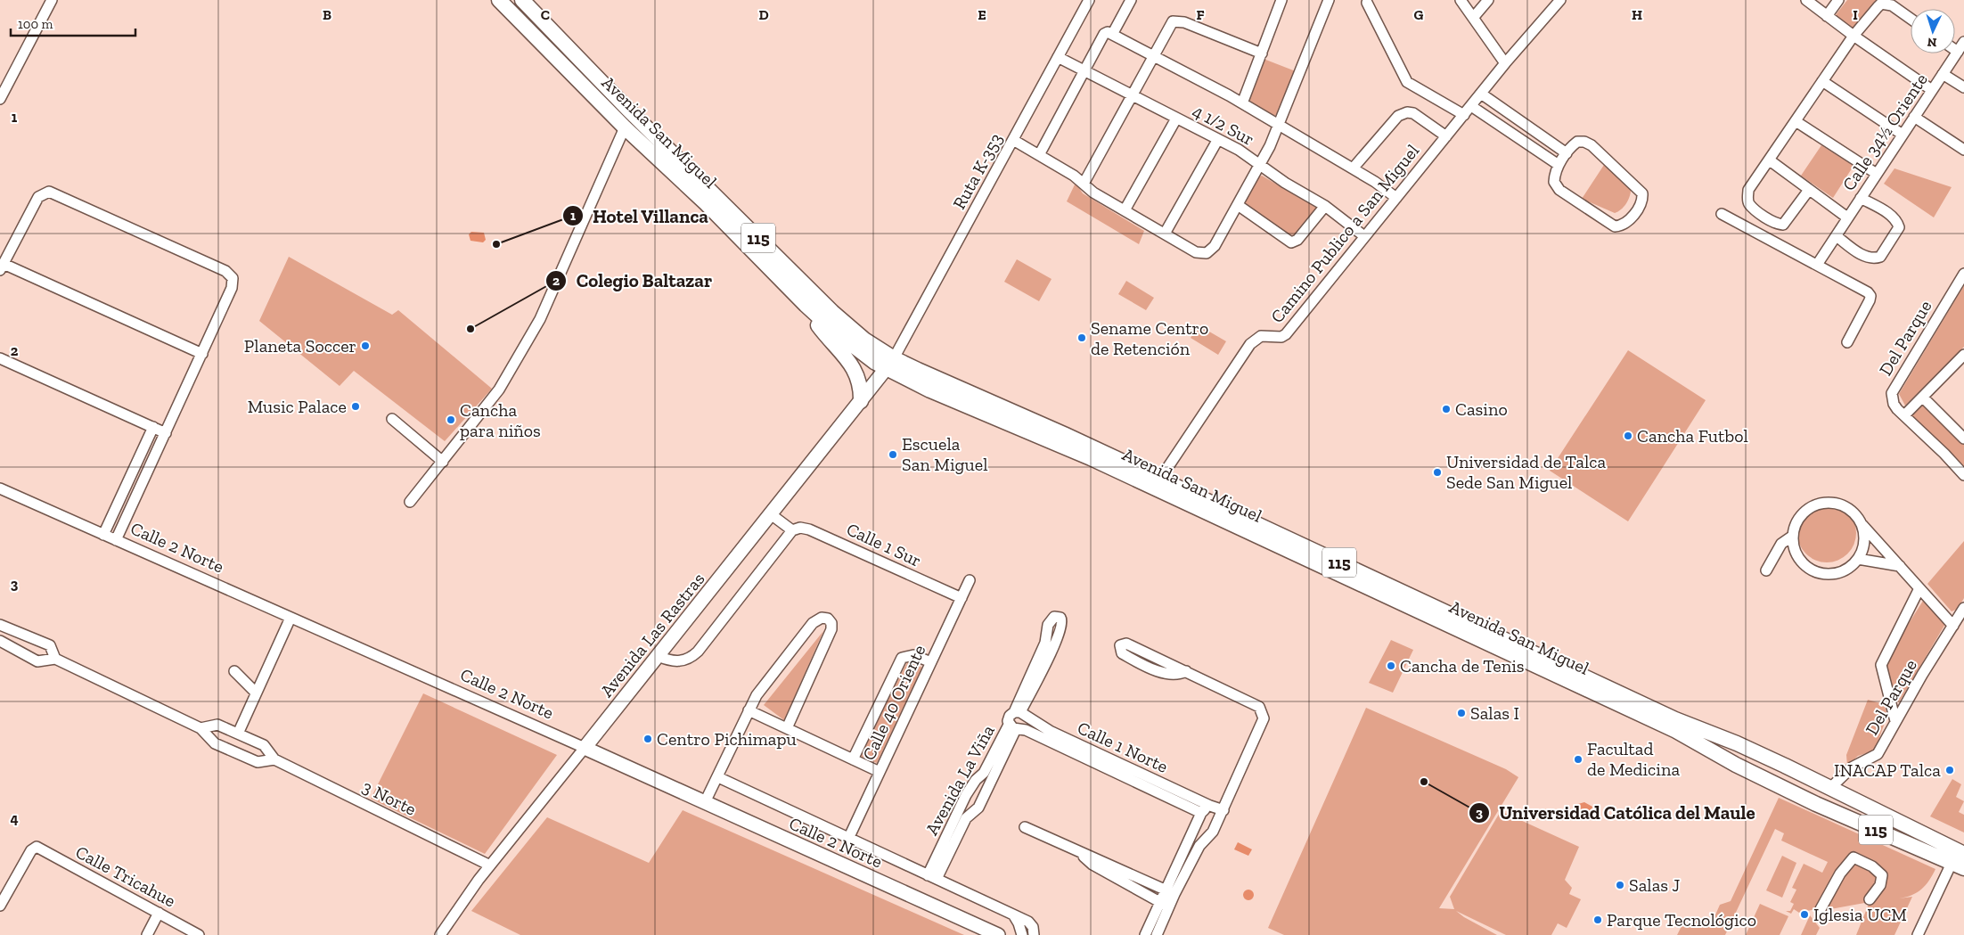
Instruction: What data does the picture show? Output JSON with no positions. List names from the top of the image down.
{
  "streets": {
    "highway": ["Avenida San Miguel", "115"],
    "main road": ["Calle 2 Norte", "Avenida Las Rastras"],
    "street": [
      "4 1/2 Sur",
      "Calle 34½ Oriente",
      "Ruta K-353",
      "Camino Publico a San Miguel",
      "Del Parque",
      "Calle 1 Sur",
      "Calle 40 Oriente",
      "Calle 1 Norte",
      "Avenida La Viña",
      "3 Norte",
      "Calle Tricahue"
    ]
  },
  "crossings": [
    ["4 1/2 Sur", "Ruta K-353"],
    ["4 1/2 Sur", "Camino Publico a San Miguel"],
    ["Avenida San Miguel", "Ruta K-353"],
    ["Avenida San Miguel", "Camino Publico a San Miguel"],
    ["Avenida San Miguel", "Del Parque"],
    ["Avenida San Miguel", "Avenida Las Rastras"],
    ["Ruta K-353", "Avenida Las Rastras"],
    ["Calle 1 Sur", "Calle 40 Oriente"],
    ["Calle 2 Norte", "Avenida Las Rastras"],
    ["Calle 2 Norte", "Calle 40 Oriente"],
    ["Calle 2 Norte", "Avenida La Viña"],
    ["Avenida Las Rastras", "3 Norte"],
    ["Calle 1 Norte", "Avenida La Viña"]
  ],
  "places": [
    "Hotel Villanca",
    "Colegio Baltazar",
    "Sename Centro de Retención",
    "Planeta Soccer",
    "Music Palace",
    "Casino",
    "Cancha para niños",
    "Cancha Futbol",
    "Escuela San Miguel",
    "Universidad de Talca Sede San Miguel",
    "Cancha de Tenis",
    "Salas I",
    "Centro Pichimapu",
    "Facultad de Medicina",
    "INACAP Talca",
    "Universidad Católica del Maule",
    "Salas J",
    "Iglesia UCM",
    "Parque Tecnológico"
  ],
  "scale_bar": "100 m",
  "north": "bottom",
  "grid": {
    "columns": [
      "B",
      "C",
      "D",
      "E",
      "F",
      "G",
      "H",
      "I"
    ],
    "rows": [
      "1",
      "2",
      "3",
      "4"
    ]
  }
}
